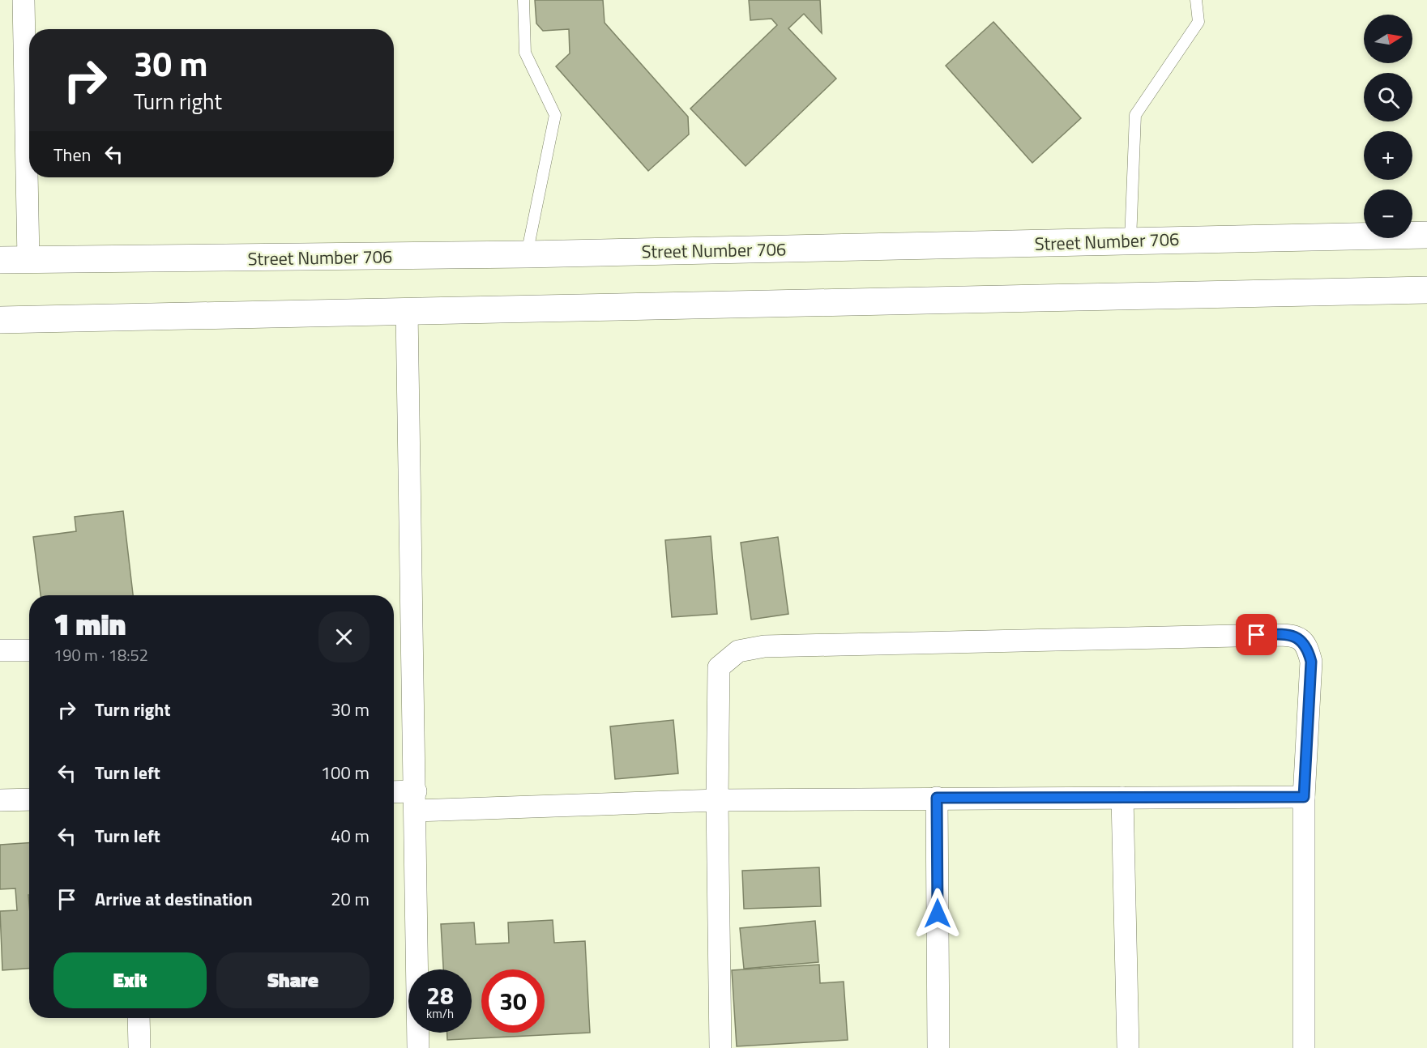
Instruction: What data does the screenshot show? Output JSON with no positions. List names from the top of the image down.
{
  "streets": {
    "street": ["Street Number 706"]
  },
  "north": "right",
  "page": {
    "map_buttons": ["+", "−"],
    "turn": ["30 m", "Turn right"],
    "then": "Then",
    "heading": ["1 min", "190 m · 18:52"],
    "list": [
      {
        "name": "Turn right",
        "value": "30 m"
      },
      {
        "name": "Turn left",
        "value": "100 m"
      },
      {
        "name": "Turn left",
        "value": "40 m"
      },
      {
        "name": "Arrive at destination",
        "value": "20 m"
      }
    ],
    "buttons": ["Exit", "Share"],
    "speed": "28 km/h",
    "limit": "30"
  }
}
